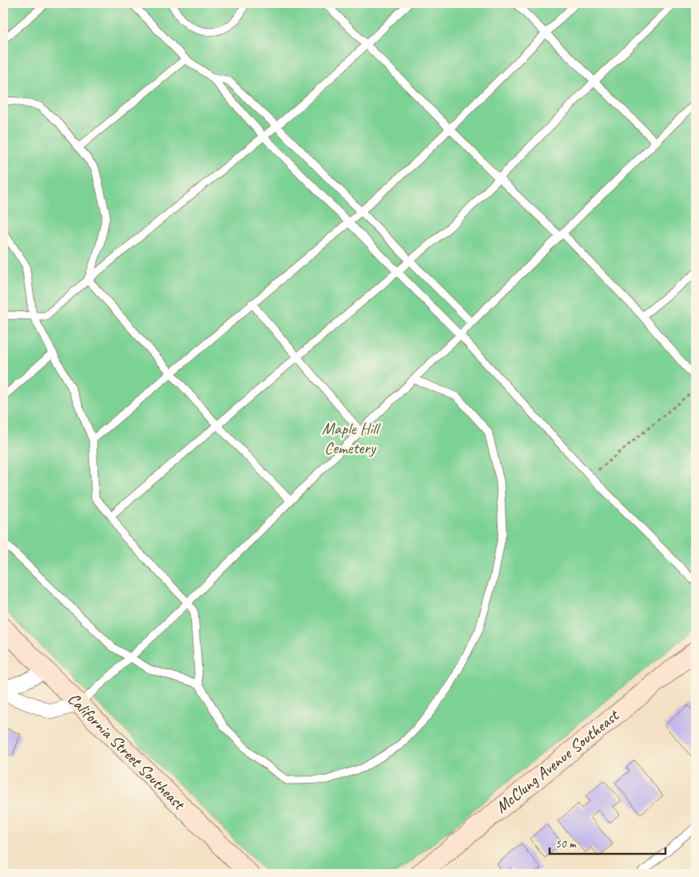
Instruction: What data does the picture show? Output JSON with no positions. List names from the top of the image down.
{
  "streets": {
    "street": ["California Street Southeast", "McClung Avenue Southeast"]
  },
  "parks": ["Maple Hill Cemetery"],
  "scale_bar": "50 m"
}
